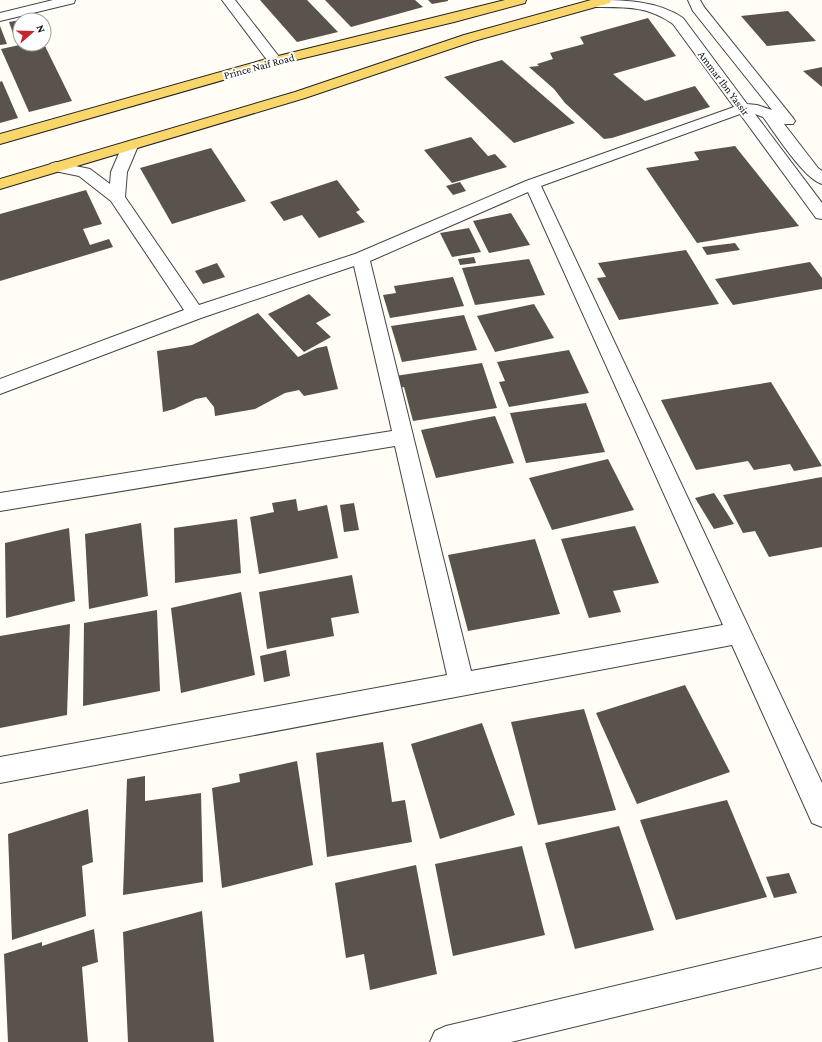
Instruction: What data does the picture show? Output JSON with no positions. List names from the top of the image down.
{
  "streets": {
    "main road": ["Prince Naif Road"],
    "street": ["Ammar Ibn Yassir"]
  },
  "north": "right"
}
